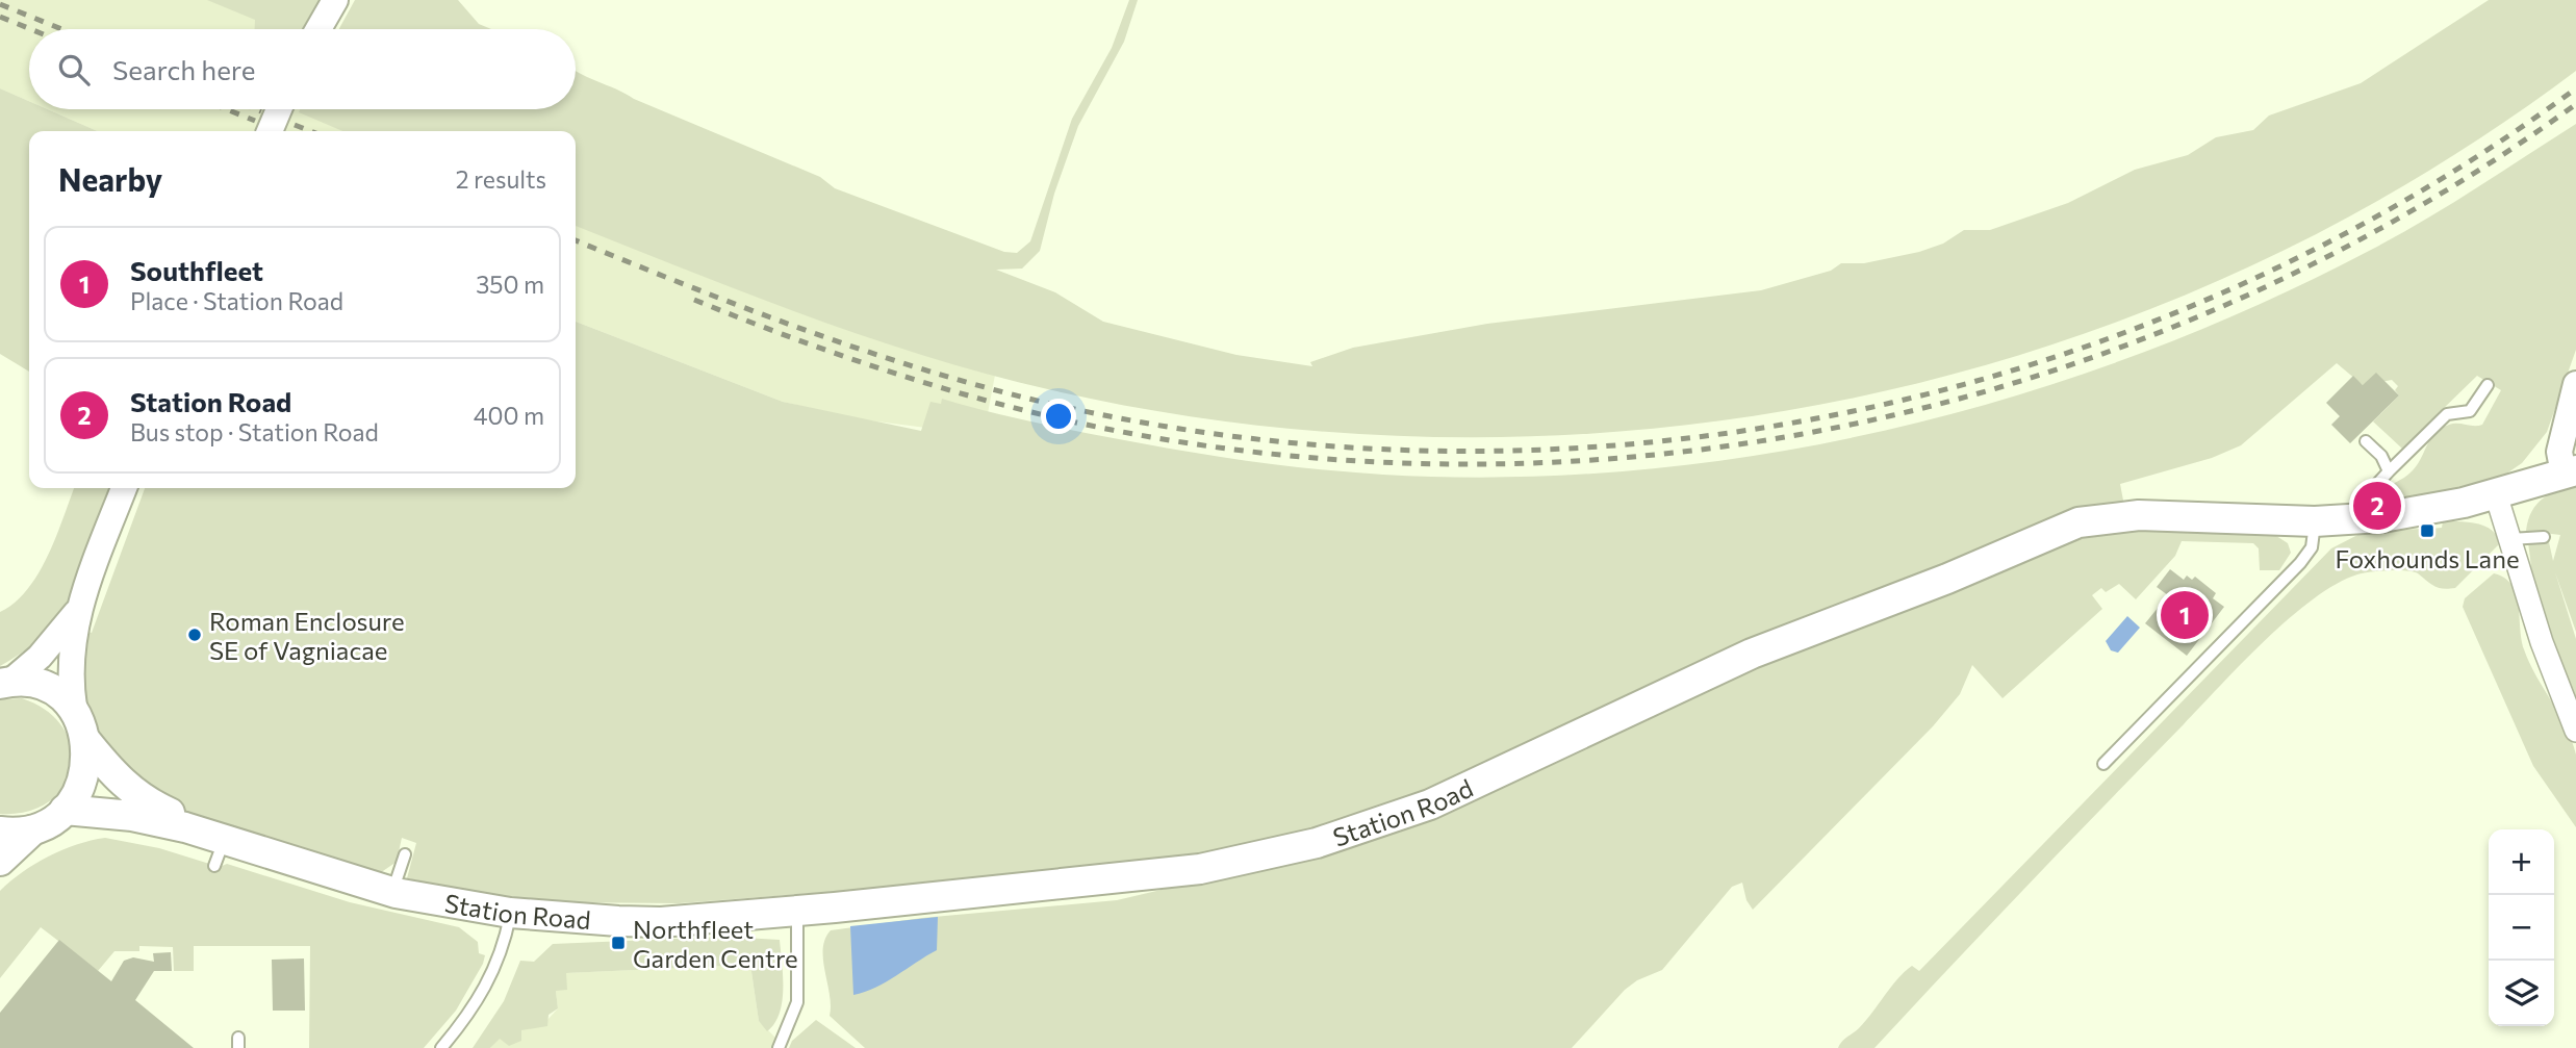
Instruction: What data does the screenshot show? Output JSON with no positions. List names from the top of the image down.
{
  "streets": {
    "main road": ["Station Road"]
  },
  "places": {
    "transit": ["Foxhounds Lane", "Northfleet Garden Centre"],
    "other": ["Roman Enclosure SE of Vagniacae"]
  },
  "page": {
    "search": "Search here",
    "heading": ["Nearby", "2 results"],
    "list": [
      {
        "mark": "1",
        "name": "Southfleet",
        "note": "Place · Station Road",
        "value": "350 m"
      },
      {
        "mark": "2",
        "name": "Station Road",
        "note": "Bus stop · Station Road",
        "value": "400 m"
      }
    ],
    "pins": ["2", "1"],
    "map_buttons": ["+", "−"]
  }
}
